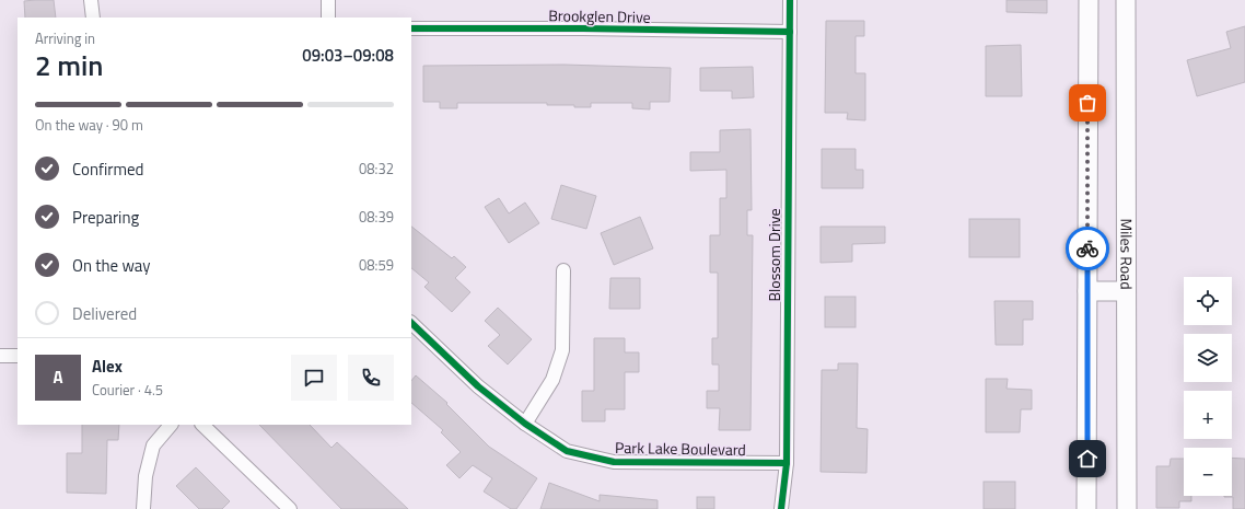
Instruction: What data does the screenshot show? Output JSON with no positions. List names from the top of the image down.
{
  "streets": {
    "main road": ["Miles Road"],
    "street": ["Brookglen Drive", "Blossom Drive", "Park Lake Boulevard"]
  },
  "crossings": [
    ["Brookglen Drive", "Blossom Drive"],
    ["Blossom Drive", "Park Lake Boulevard"]
  ],
  "page": {
    "heading": ["2 min", "Arriving in", "09:03–09:08"],
    "panel": ["Alex", "Courier · 4.5"],
    "bar": "On the way · 90 m",
    "list": [
      ["Confirmed", "08:32"],
      ["Preparing", "08:39"],
      ["On the way", "08:59"],
      "Delivered"
    ],
    "map_buttons": ["+", "−"],
    "round": "A"
  }
}
